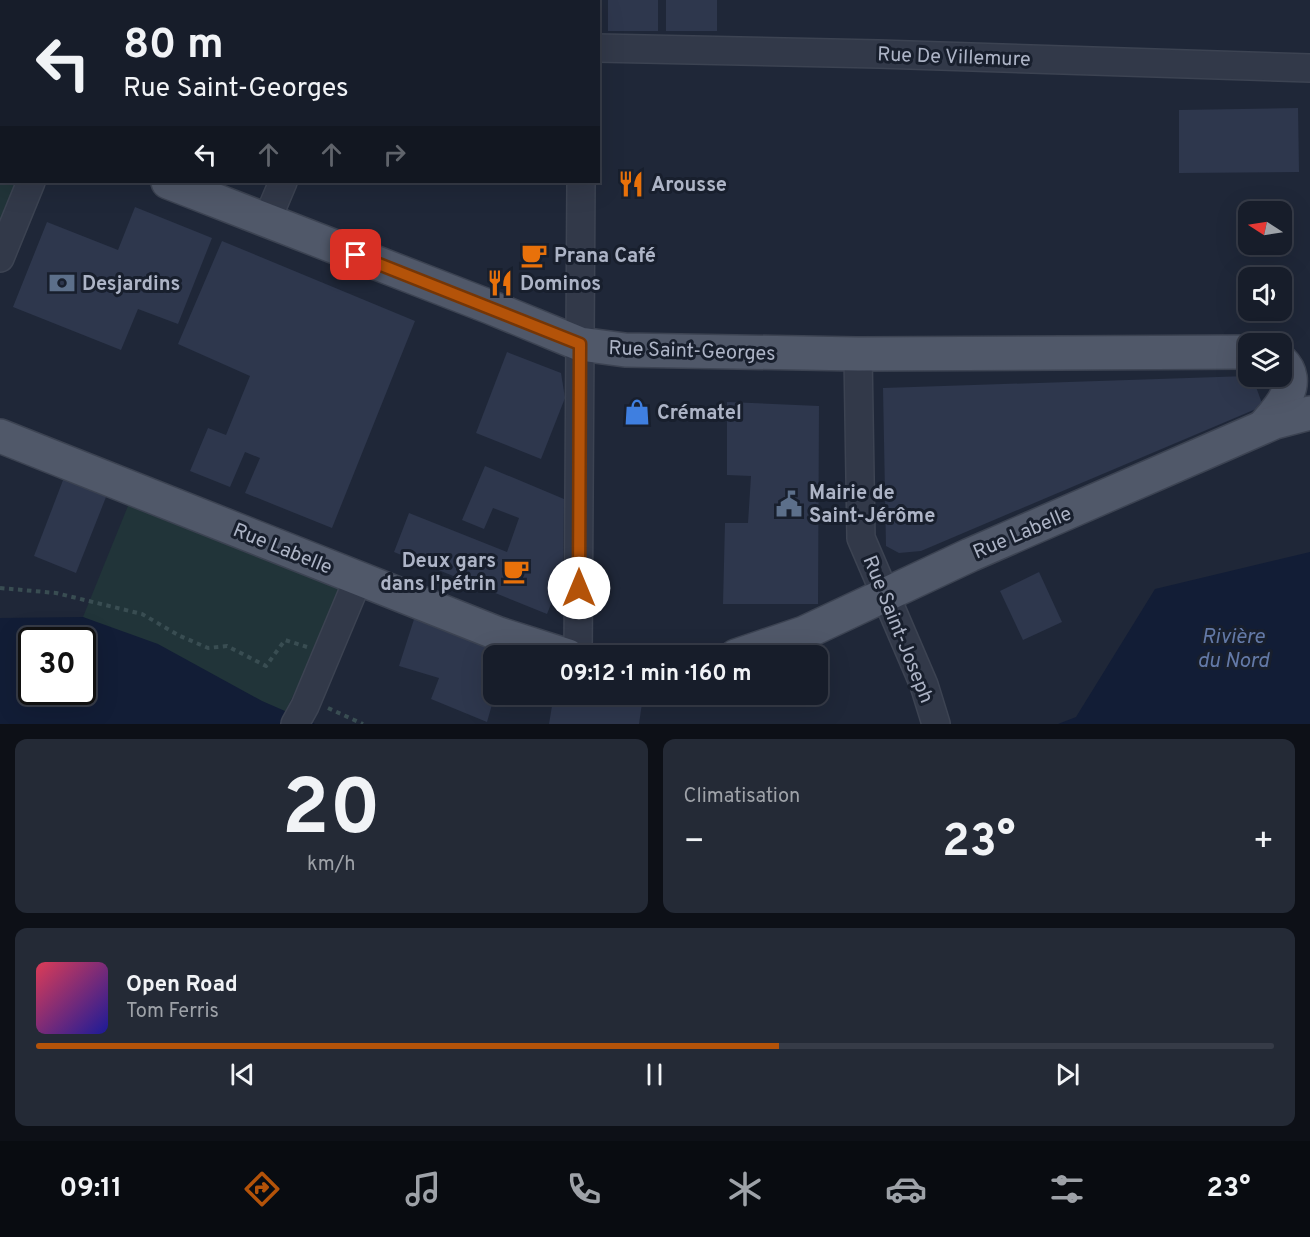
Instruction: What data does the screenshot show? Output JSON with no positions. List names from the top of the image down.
{
  "streets": {
    "main road": ["Rue Saint-Georges", "Rue Labelle"],
    "street": ["Rue De Villemure", "Rue Saint-Joseph"]
  },
  "crossings": [
    ["Rue Saint-Georges", "Rue Saint-Joseph"],
    ["Rue Labelle", "Rue Saint-Joseph"]
  ],
  "water": ["Rivière du Nord"],
  "places": {
    "restaurant": ["Arousse", "Dominos"],
    "cafe": ["Prana Café", "Deux gars dans l'pétrin"],
    "bank": ["Desjardins"],
    "shop": ["Crématel"],
    "public building": ["Mairie de Saint-Jérôme"]
  },
  "north": "left",
  "page": {
    "turn": ["80 m", "Rue Saint-Georges"],
    "limit": "30",
    "trip": "09:12 · 1 min · 160 m",
    "tile": [
      ["20", "km/h"],
      "Climatisation"
    ],
    "heat": ["−", "23°", "+"],
    "song": ["Open Road", "Tom Ferris"],
    "tabs": ["09:11", "23°"]
  }
}
